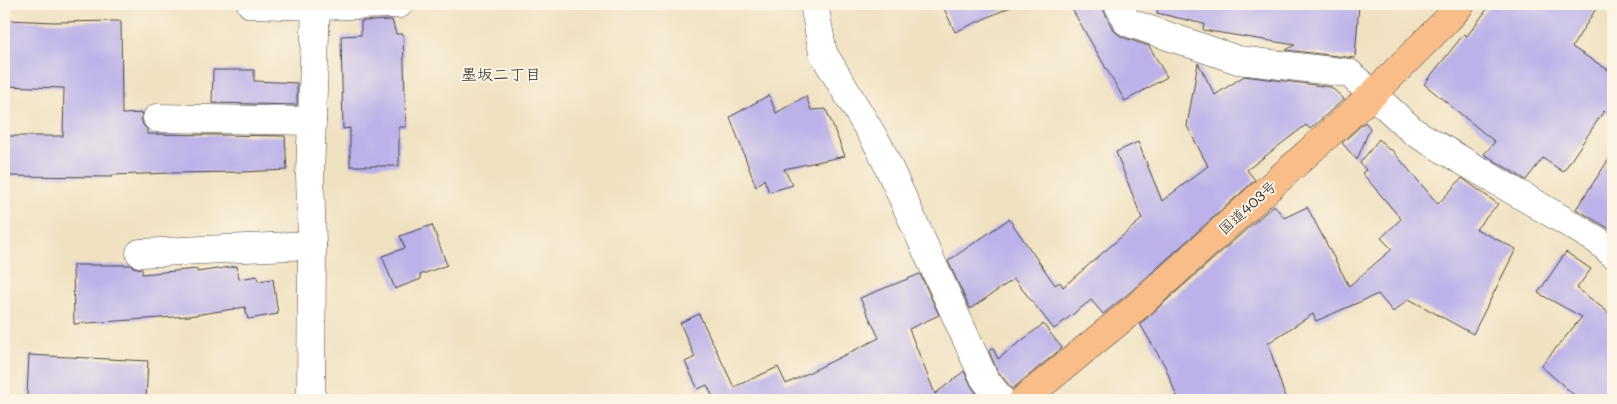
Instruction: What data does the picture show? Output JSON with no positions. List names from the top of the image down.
{
  "streets": {
    "highway": ["国道403号"]
  },
  "districts": ["墨坂二丁目"]
}
